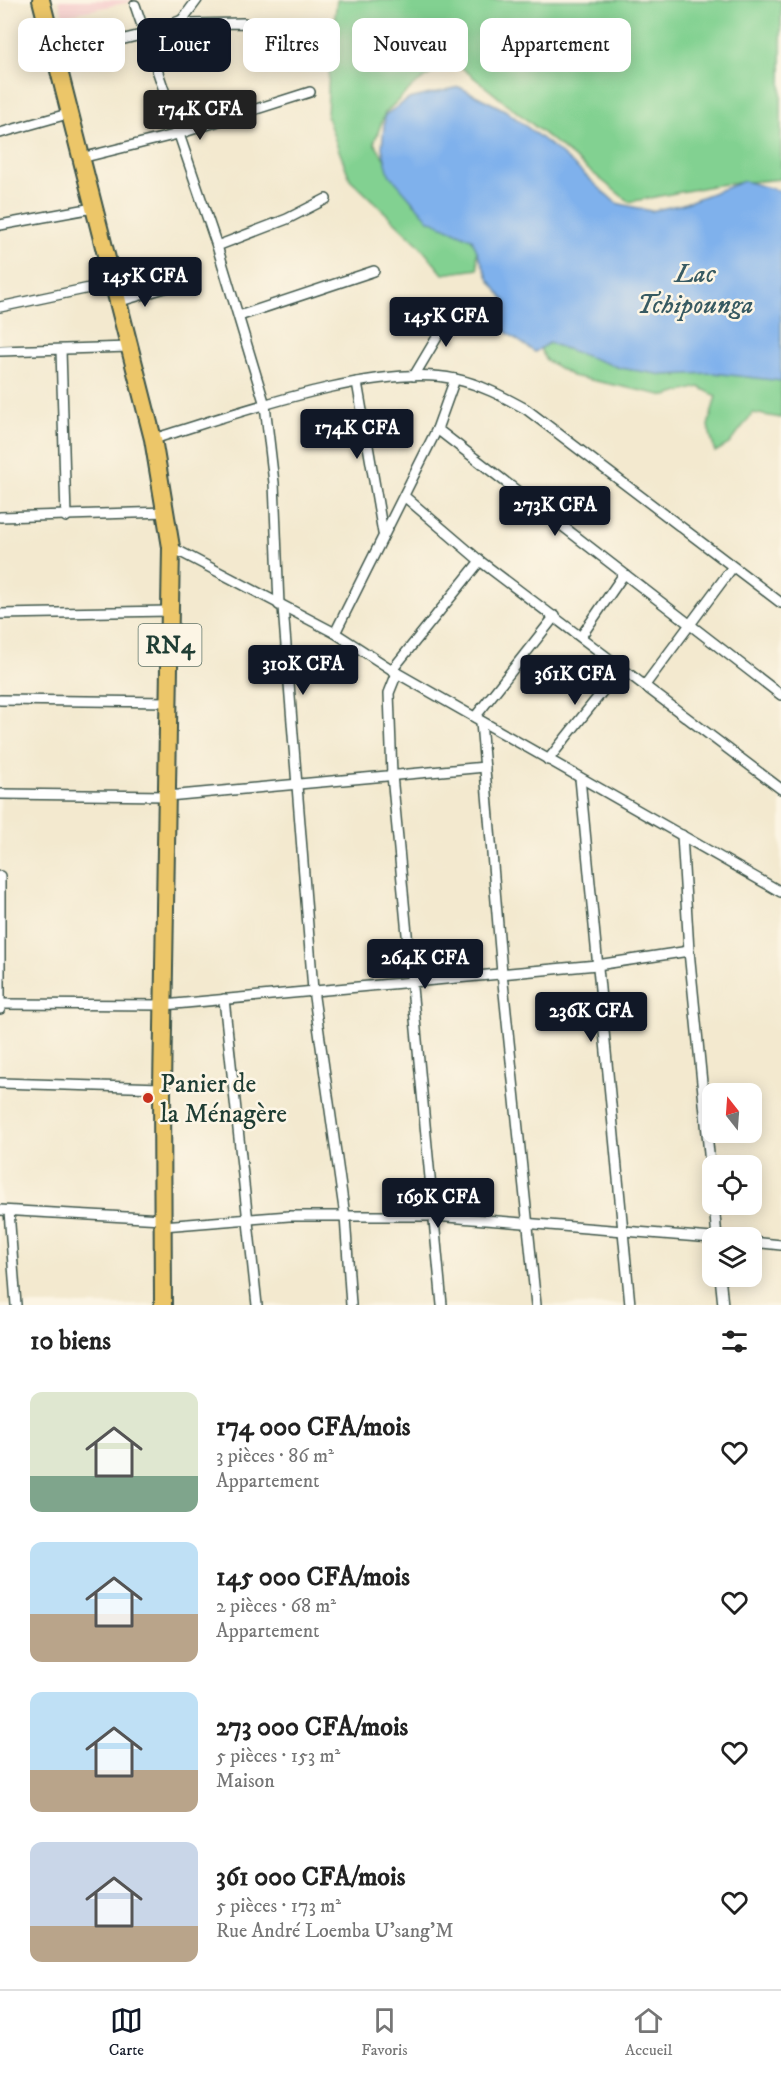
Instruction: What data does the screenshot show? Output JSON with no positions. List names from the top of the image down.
{
  "streets": {
    "highway": ["RN4"]
  },
  "water": ["Lac Tchipounga"],
  "places": ["Panier de la Ménagère"],
  "north": "top",
  "page": {
    "chip": [
      "Acheter",
      "Louer",
      "Filtres",
      "Nouveau",
      "Appartement"
    ],
    "price": [
      "174K CFA",
      "145K CFA",
      "145K CFA",
      "174K CFA",
      "273K CFA",
      "310K CFA",
      "361K CFA",
      "264K CFA",
      "236K CFA",
      "169K CFA"
    ],
    "heading": "10 biens",
    "list": [
      {
        "name": "174 000 CFA/mois",
        "note": "3 pièces · 86 m² · Appartement"
      },
      {
        "name": "145 000 CFA/mois",
        "note": "2 pièces · 68 m² · Appartement"
      },
      {
        "name": "273 000 CFA/mois",
        "note": "5 pièces · 153 m² · Maison"
      },
      {
        "name": "361 000 CFA/mois",
        "note": "5 pièces · 173 m² · Rue André Loemba U'sang'M"
      }
    ],
    "tabs": ["Carte", "Favoris", "Accueil"]
  }
}
